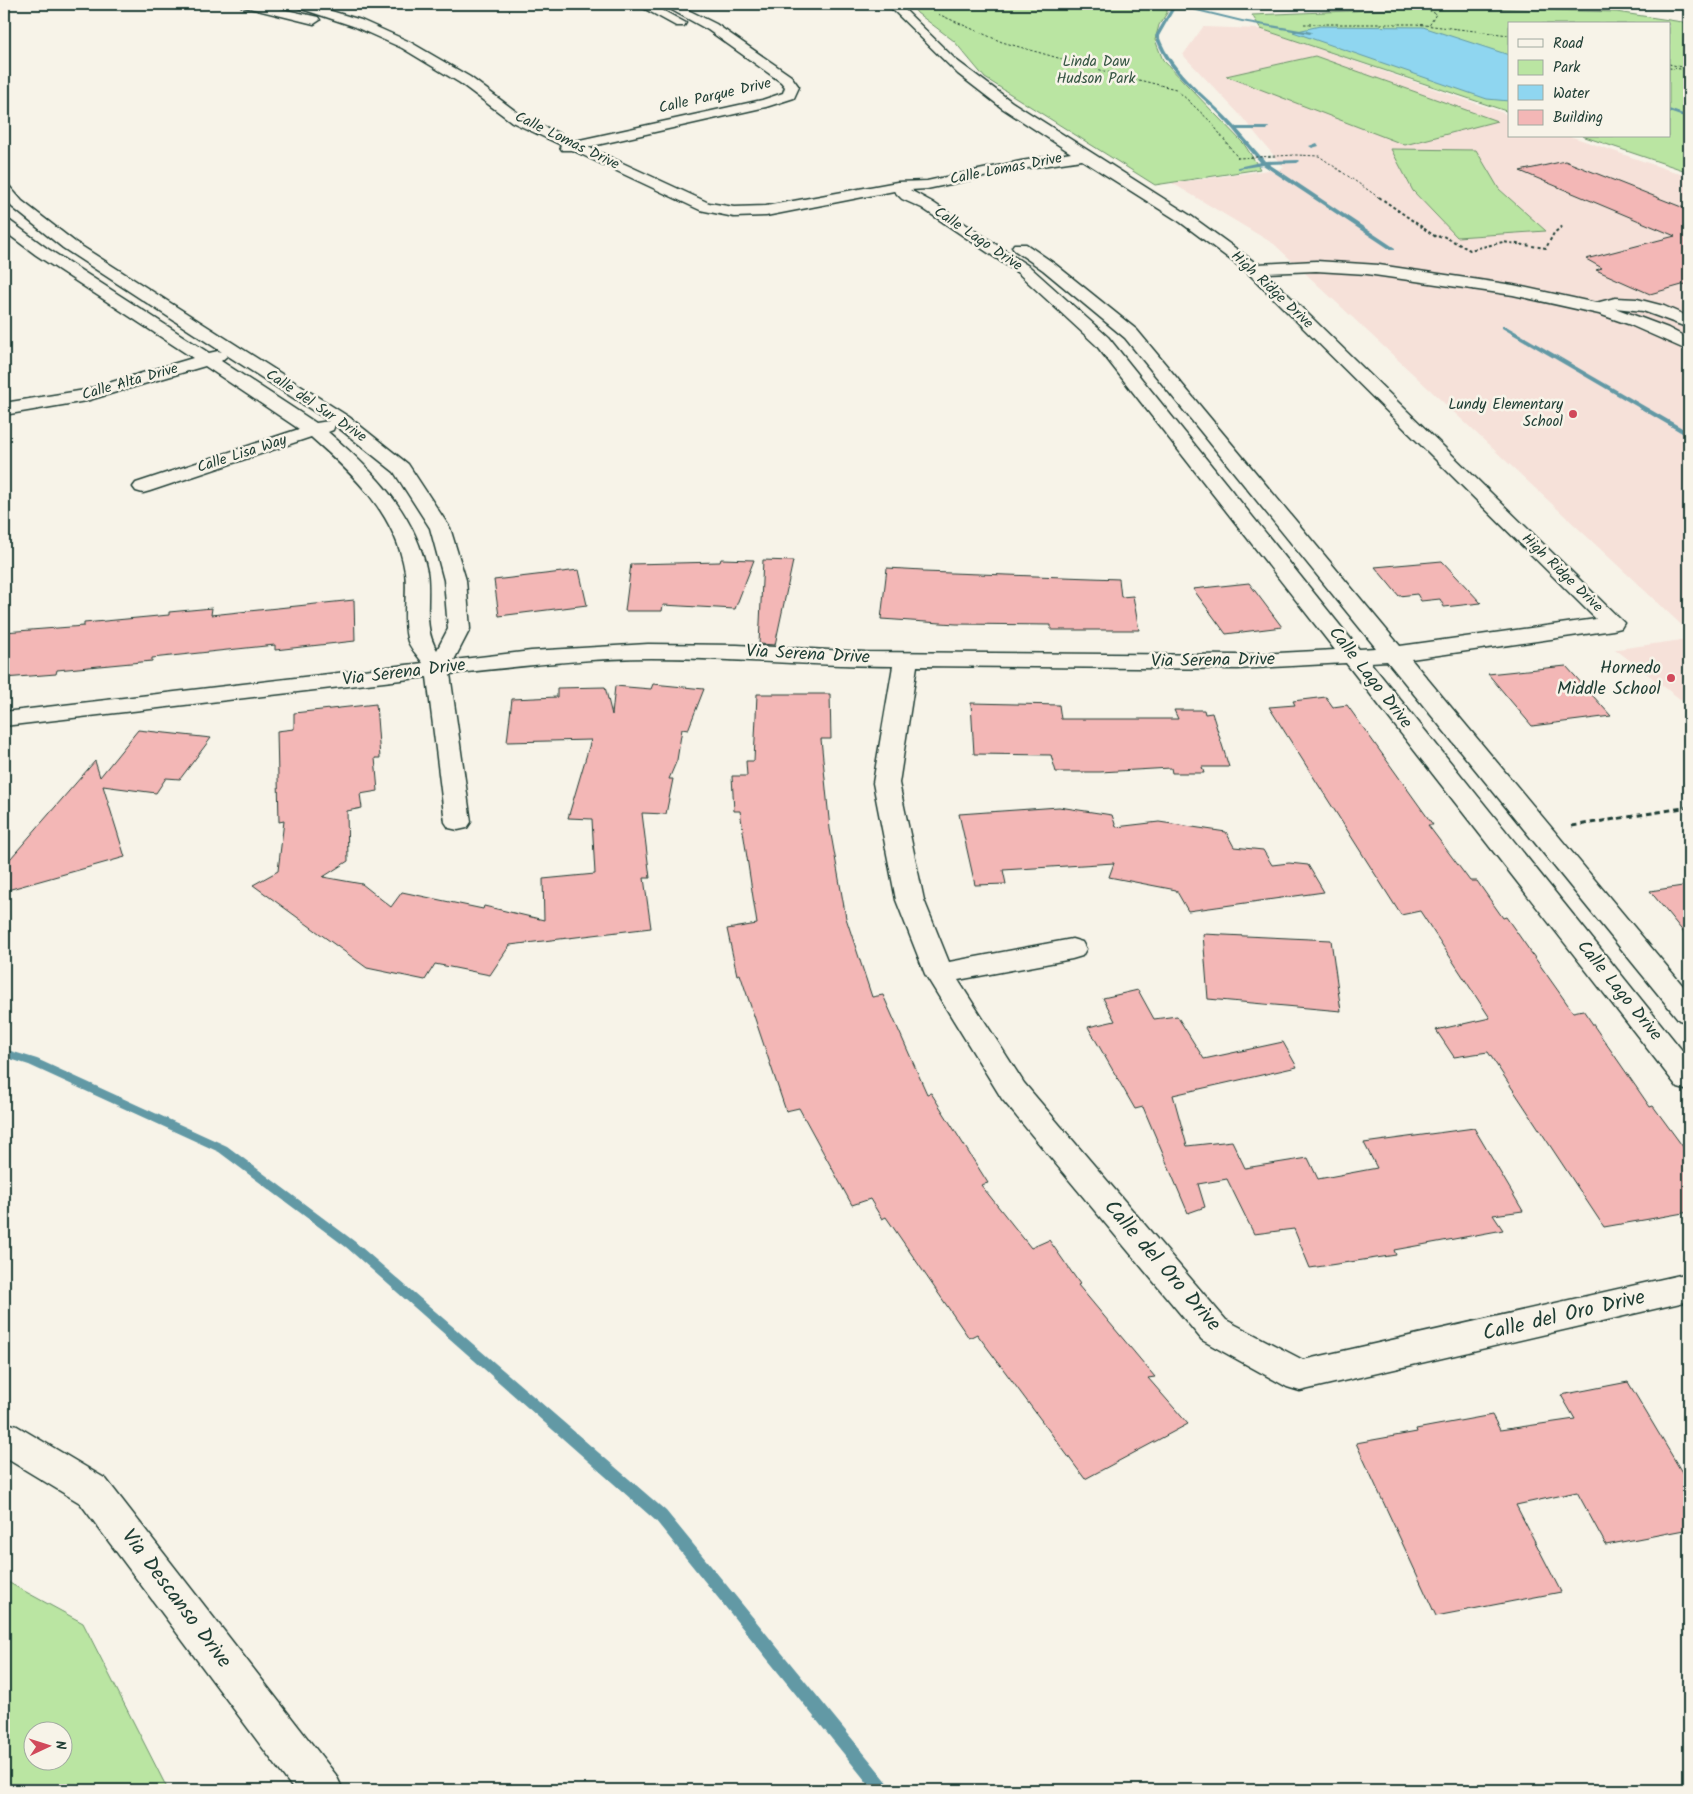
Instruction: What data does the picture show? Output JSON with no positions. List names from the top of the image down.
{
  "streets": {
    "street": [
      "Calle Parque Drive",
      "Calle Lomas Drive",
      "Calle Lago Drive",
      "High Ridge Drive",
      "Calle Alta Drive",
      "Calle del Sur Drive",
      "Calle Lisa Way",
      "Via Serena Drive",
      "Calle del Oro Drive",
      "Via Descanso Drive"
    ]
  },
  "crossings": [
    ["Calle Parque Drive", "Calle Lomas Drive"],
    ["Calle Lomas Drive", "Calle Lago Drive"],
    ["Calle Lomas Drive", "High Ridge Drive"],
    ["Calle Lago Drive", "Via Serena Drive"],
    ["High Ridge Drive", "Via Serena Drive"],
    ["Calle Alta Drive", "Calle del Sur Drive"],
    ["Calle del Sur Drive", "Calle Lisa Way"],
    ["Calle del Sur Drive", "Via Serena Drive"],
    ["Via Serena Drive", "Calle del Oro Drive"]
  ],
  "parks": ["Linda Daw Hudson Park"],
  "places": ["Lundy Elementary School", "Hornedo Middle School"],
  "legend": [
    "Road",
    "Park",
    "Water",
    "Building"
  ],
  "north": "right"
}
